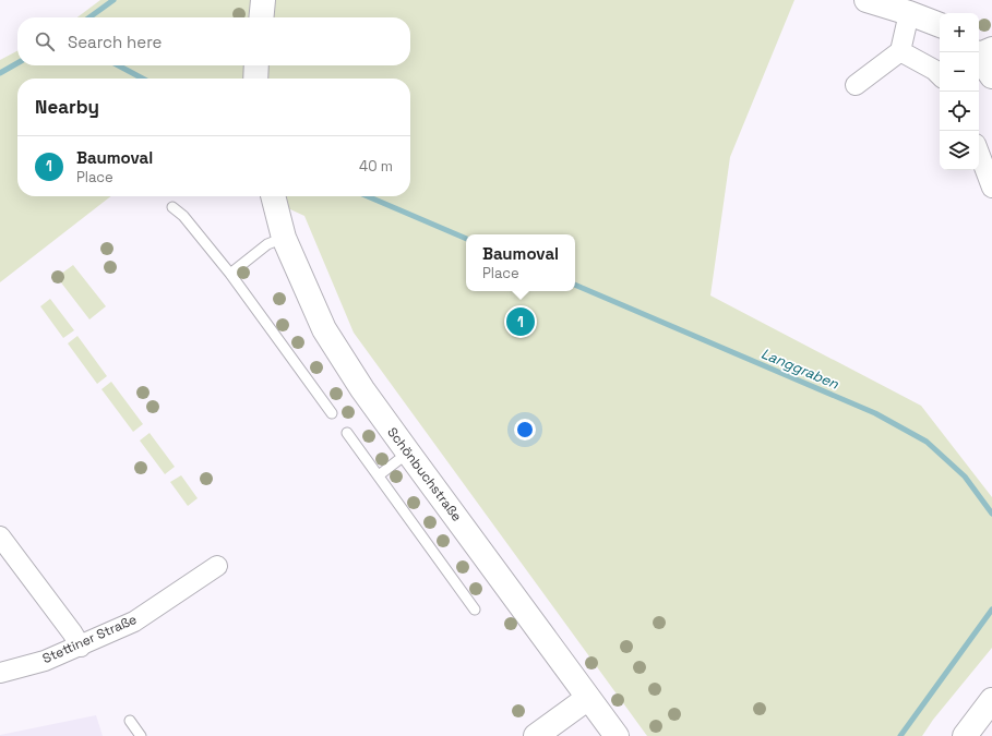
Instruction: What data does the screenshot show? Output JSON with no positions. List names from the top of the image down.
{
  "streets": {
    "street": ["Schönbuchstraße", "Stettiner Straße"]
  },
  "water": ["Langgraben"],
  "page": {
    "map_buttons": ["+", "−"],
    "search": "Search here",
    "heading": "Nearby",
    "list": [
      {
        "mark": "1",
        "name": "Baumoval",
        "note": "Place",
        "value": "40 m"
      }
    ],
    "popup": ["Baumoval", "Place"],
    "pins": "1"
  }
}
